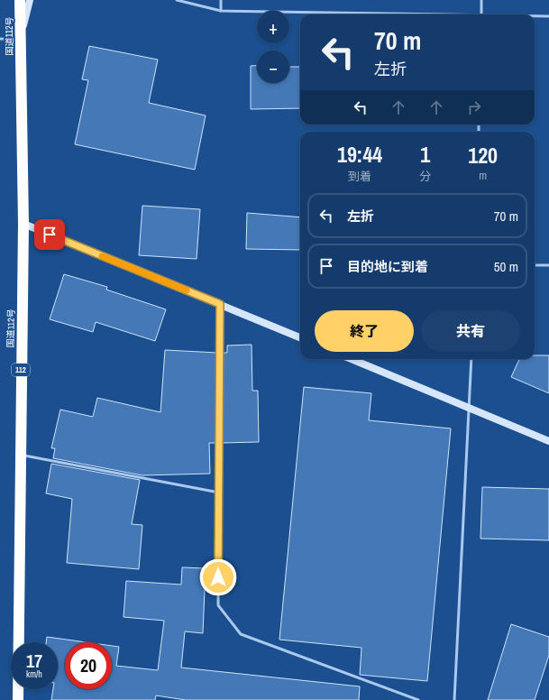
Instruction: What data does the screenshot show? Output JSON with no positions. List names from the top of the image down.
{
  "streets": {
    "highway": ["国道112号", "112"]
  },
  "page": {
    "map_buttons": ["+", "−"],
    "turn": ["70 m", "左折"],
    "eta": [
      "19:44",
      "到着",
      "1",
      "分",
      "120",
      "m"
    ],
    "list": [
      {
        "name": "左折",
        "value": "70 m"
      },
      {
        "name": "目的地に到着",
        "value": "50 m"
      }
    ],
    "buttons": ["終了", "共有"],
    "speed": "17 km/h",
    "limit": "20"
  }
}
